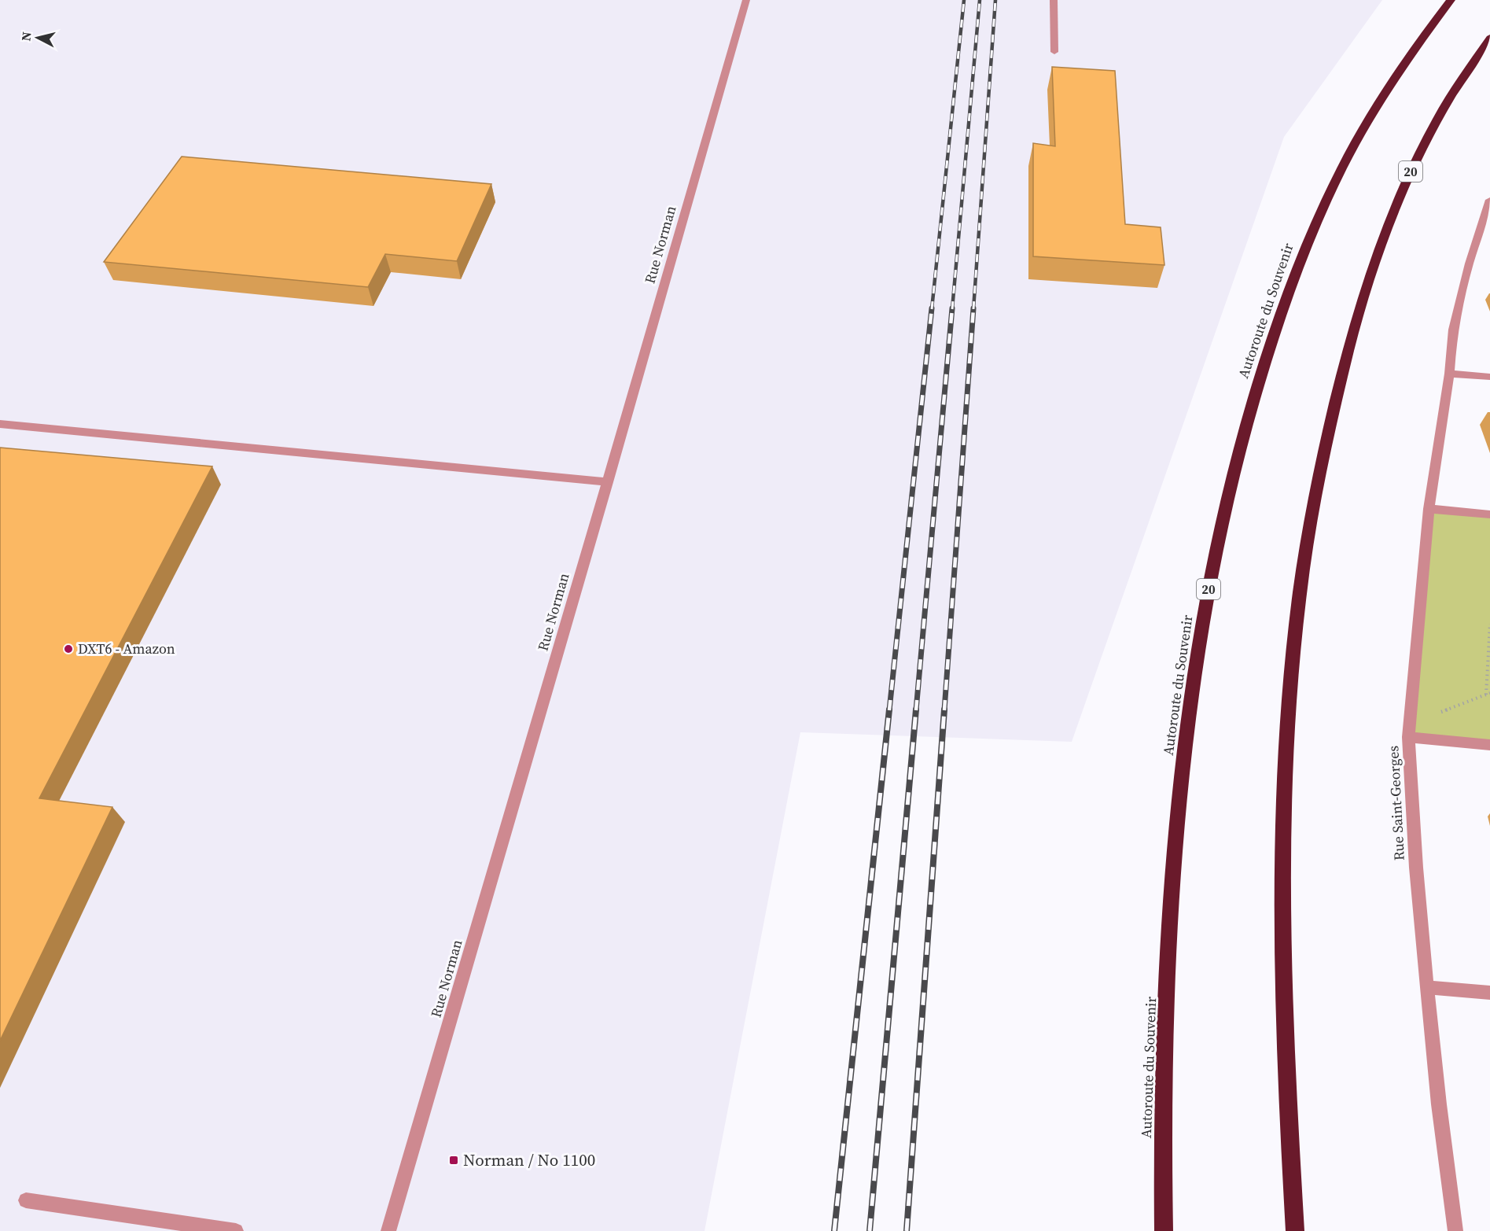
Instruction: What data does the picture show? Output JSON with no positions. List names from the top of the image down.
{
  "streets": {
    "highway": ["20", "Autoroute du Souvenir"],
    "street": ["Rue Norman", "Rue Saint-Georges"]
  },
  "places": {
    "other": ["DXT6 - Amazon"],
    "transit": ["Norman / No 1100"]
  },
  "north": "left"
}
